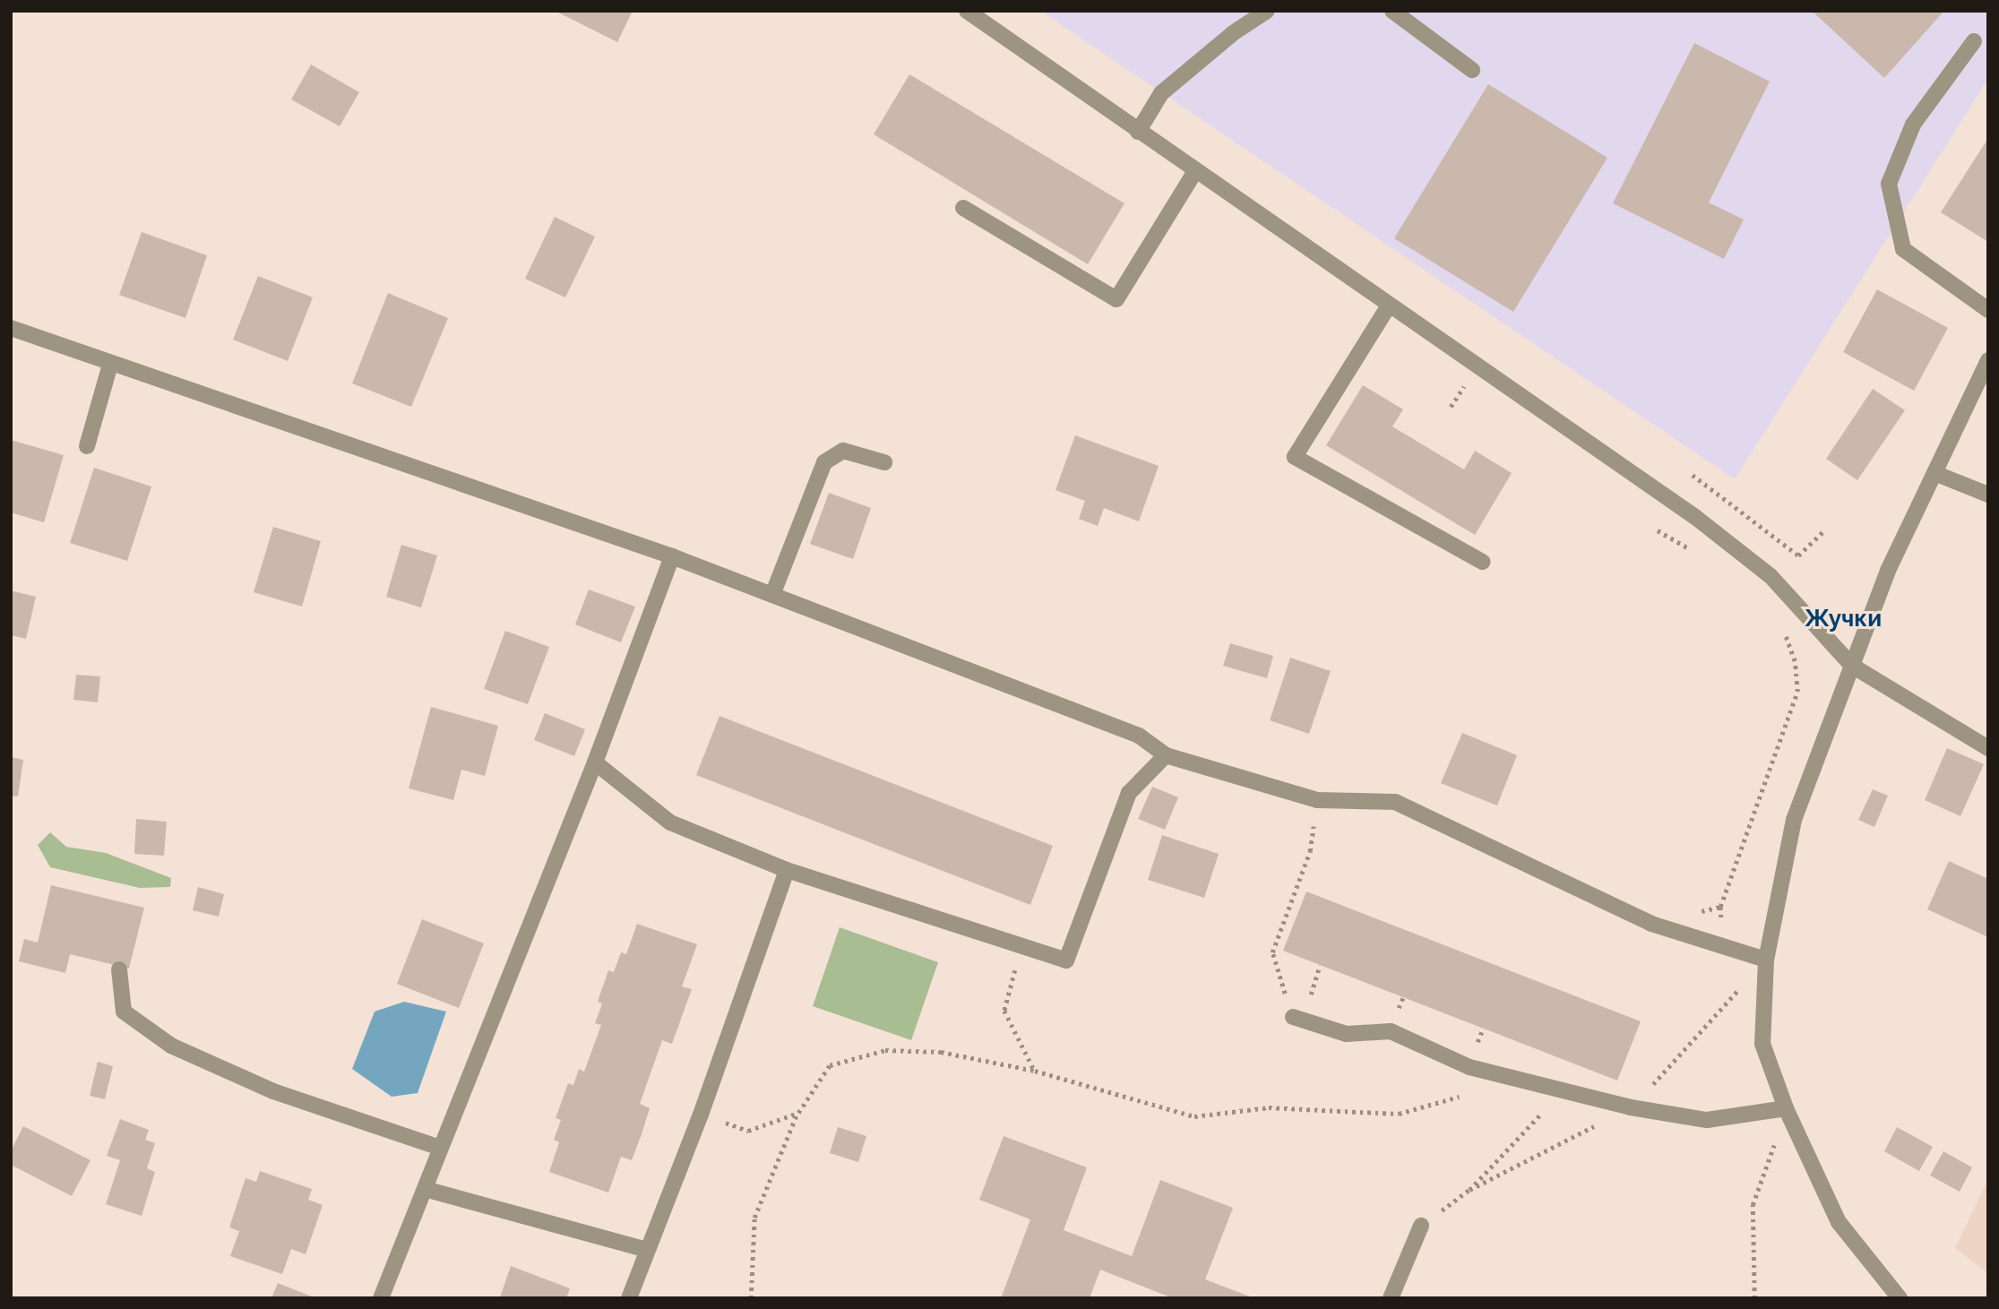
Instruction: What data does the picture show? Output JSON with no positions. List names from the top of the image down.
{
  "districts": ["Жучки"]
}
